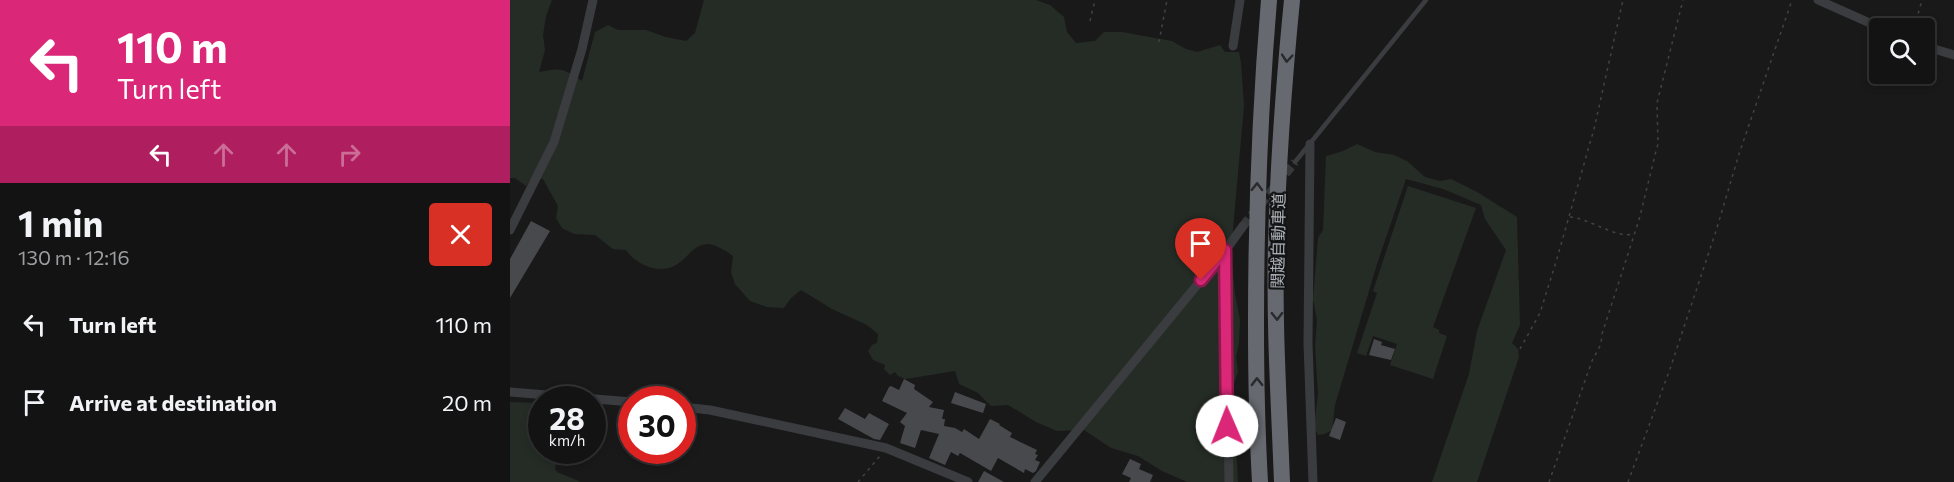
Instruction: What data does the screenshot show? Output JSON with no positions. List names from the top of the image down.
{
  "streets": {
    "highway": ["関越自動車道"]
  },
  "page": {
    "turn": ["110 m", "Turn left"],
    "heading": ["1 min", "130 m · 12:16"],
    "list": [
      {
        "name": "Turn left",
        "value": "110 m"
      },
      {
        "name": "Arrive at destination",
        "value": "20 m"
      }
    ],
    "speed": "28 km/h",
    "limit": "30"
  }
}
